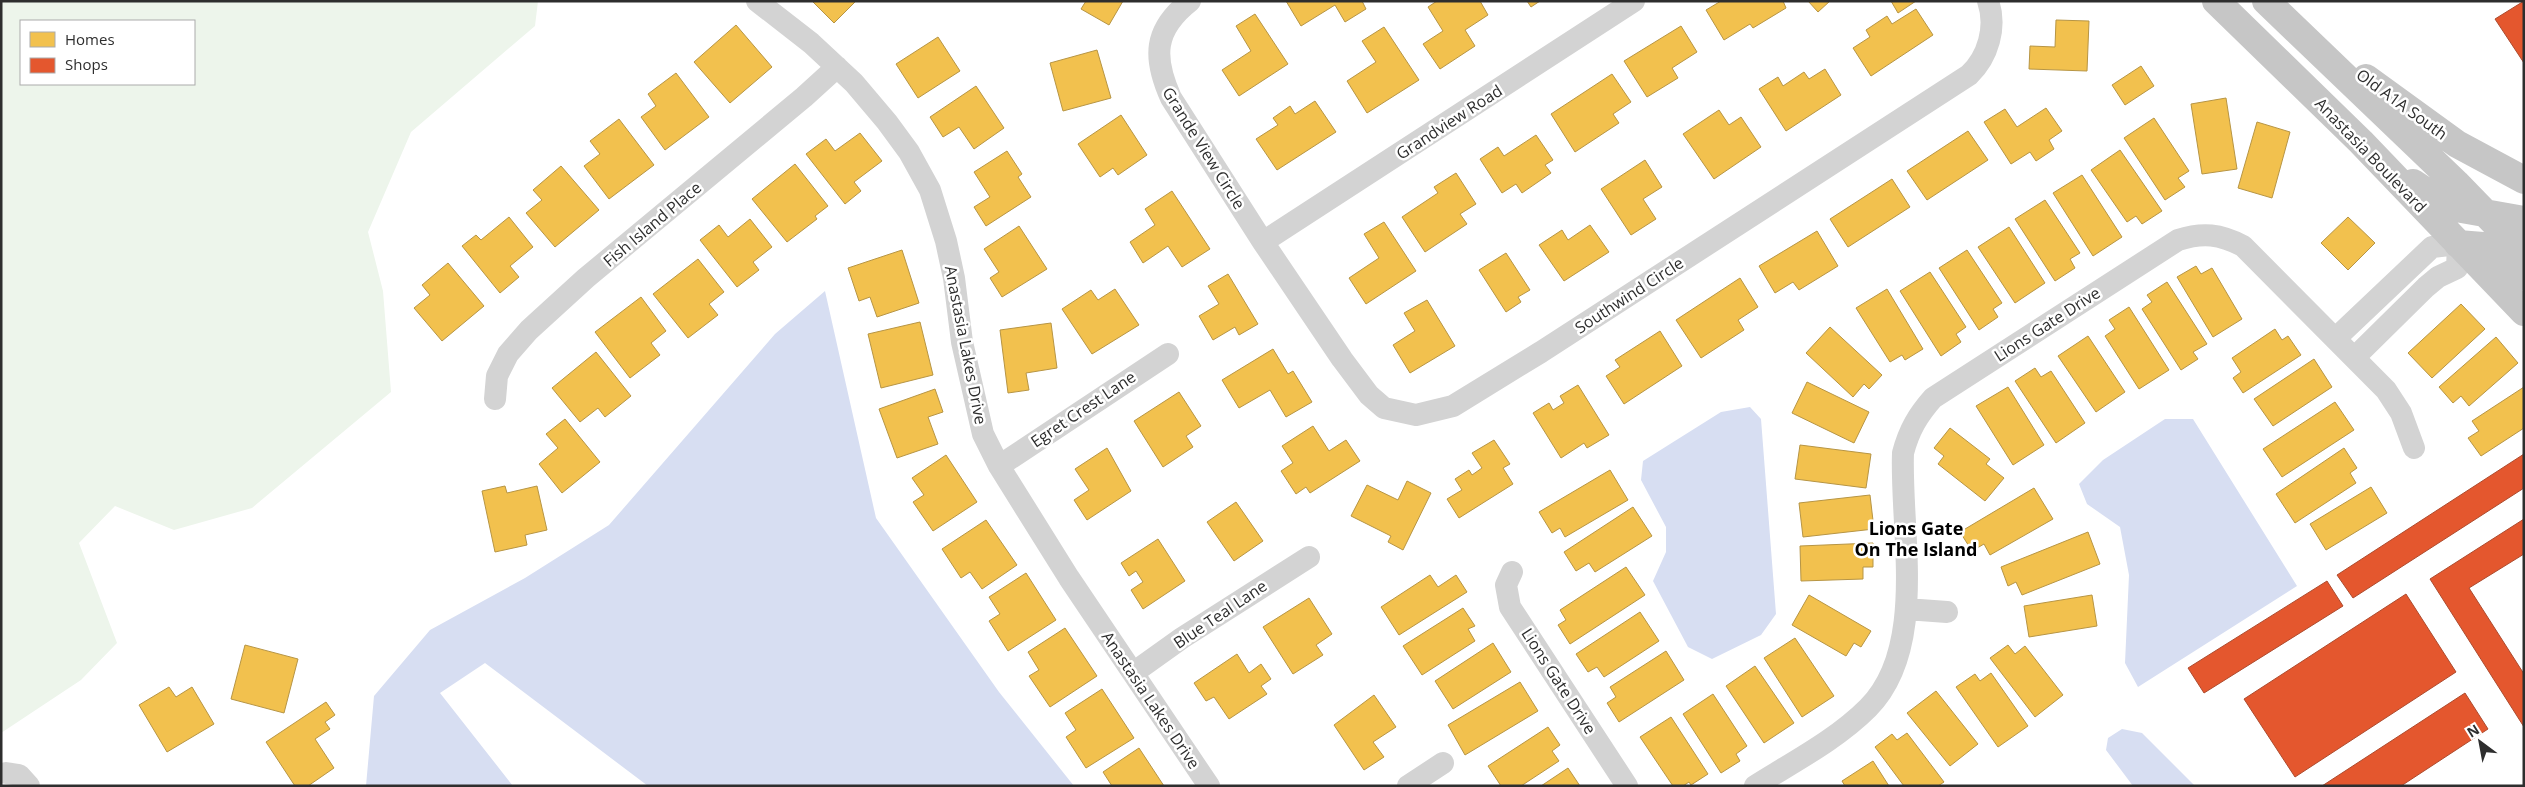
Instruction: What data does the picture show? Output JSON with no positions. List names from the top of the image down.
{
  "streets": {
    "main road": ["Old A1A South", "Anastasia Boulevard"],
    "street": [
      "Grandview Road",
      "Grande View Circle",
      "Fish Island Place",
      "Southwind Circle",
      "Lions Gate Drive",
      "Anastasia Lakes Drive",
      "Egret Crest Lane",
      "Blue Teal Lane"
    ]
  },
  "crossings": [
    ["Grandview Road", "Grande View Circle"],
    ["Grandview Road", "Southwind Circle"],
    ["Grande View Circle", "Southwind Circle"],
    ["Fish Island Place", "Anastasia Lakes Drive"],
    ["Anastasia Lakes Drive", "Egret Crest Lane"],
    ["Anastasia Lakes Drive", "Blue Teal Lane"]
  ],
  "districts": ["Lions Gate On The Island"],
  "legend": ["Homes", "Shops"],
  "north": "top left"
}
